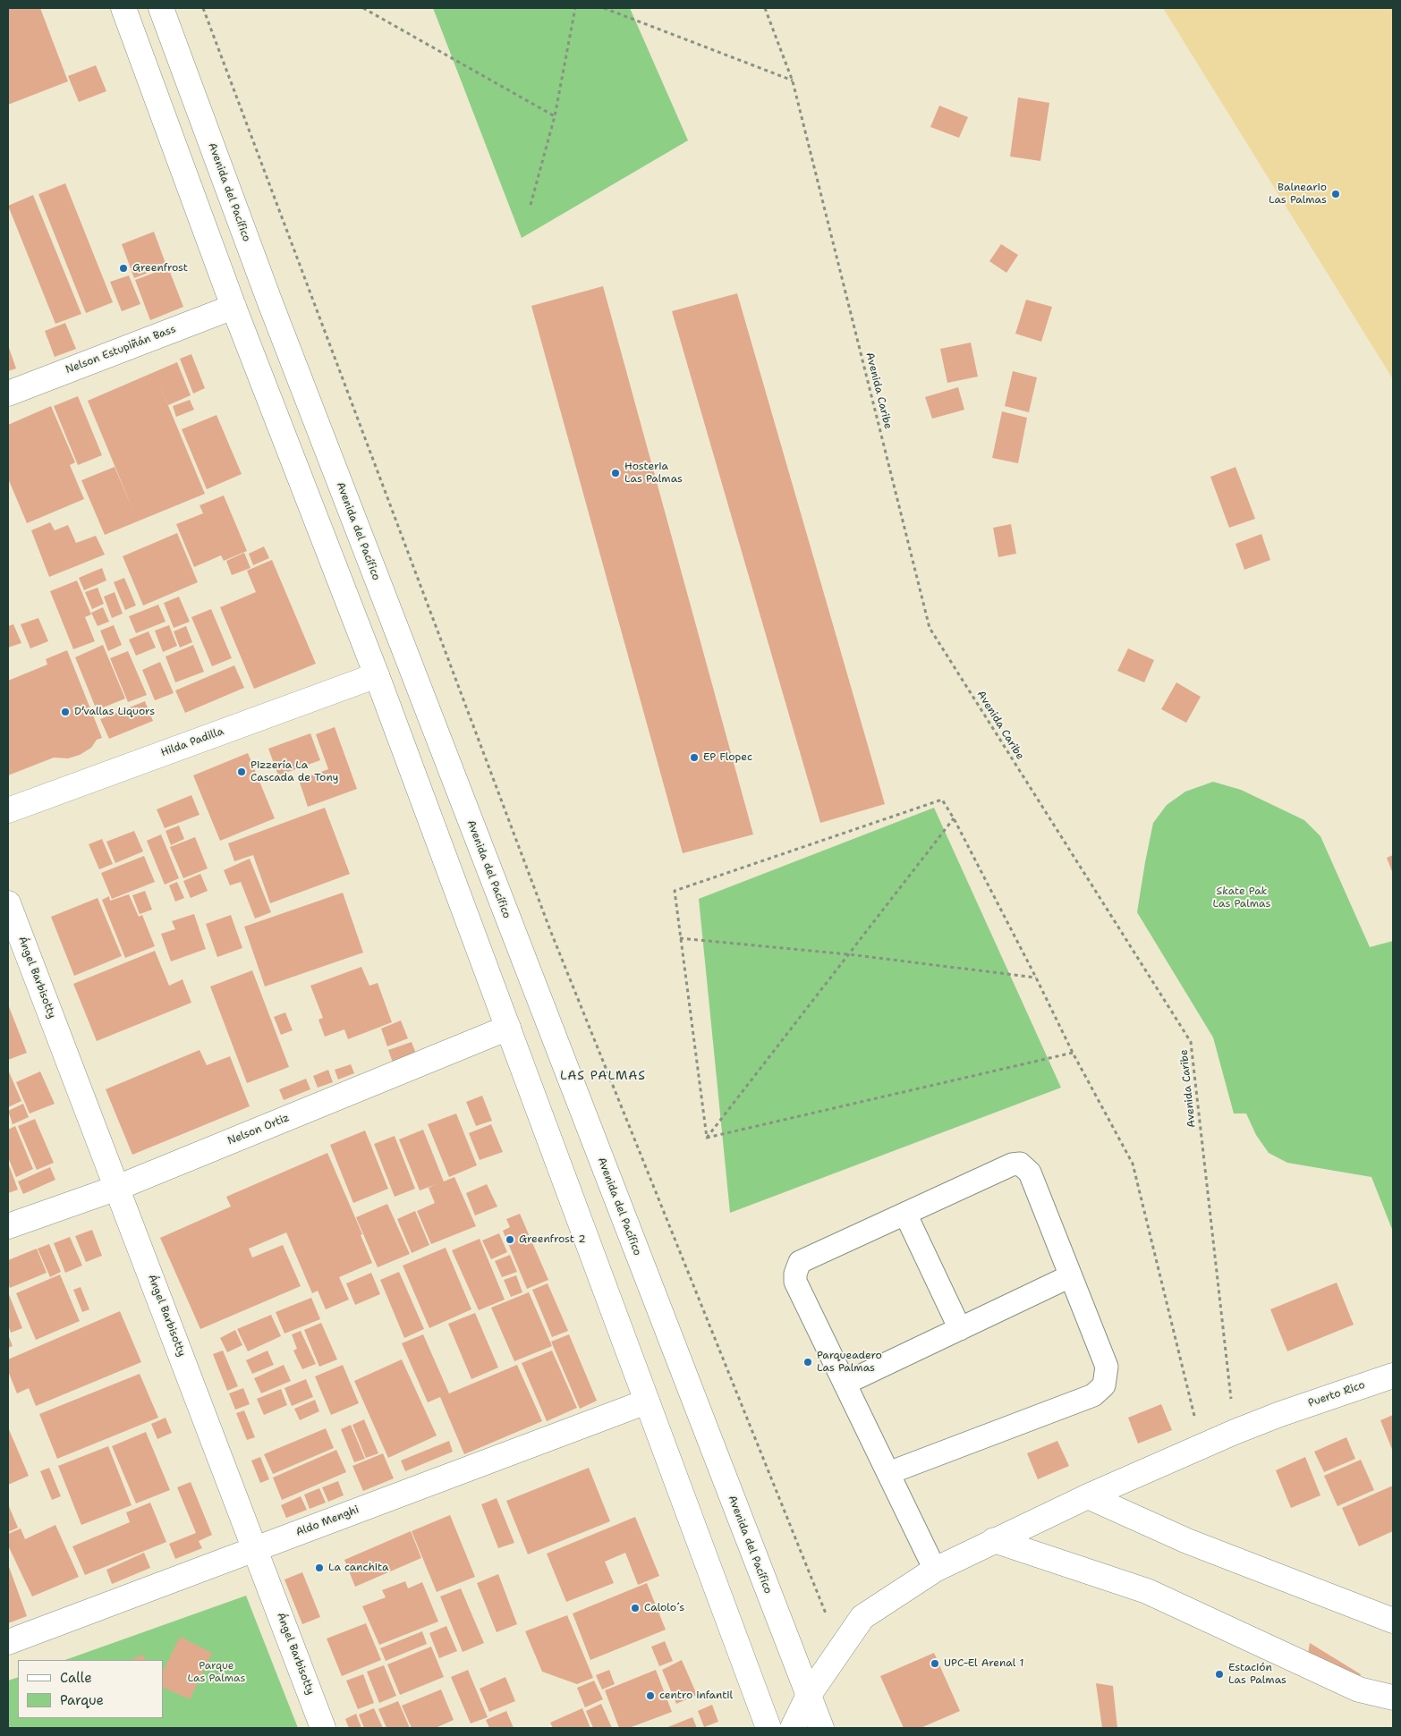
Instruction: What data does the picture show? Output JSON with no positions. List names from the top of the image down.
{
  "streets": {
    "street": [
      "Avenida del Pacífico",
      "Nelson Estupiñán Bass",
      "Hilda Padilla",
      "Ángel Barbisotty",
      "Nelson Ortiz",
      "Puerto Rico",
      "Aldo Menghi"
    ],
    "path": ["Avenida Caribe"]
  },
  "crossings": [
    ["Avenida del Pacífico", "Puerto Rico"],
    ["Avenida Caribe", "Puerto Rico"],
    ["Ángel Barbisotty", "Nelson Ortiz"],
    ["Ángel Barbisotty", "Aldo Menghi"]
  ],
  "districts": ["LAS PALMAS"],
  "parks": ["Skate Pak Las Palmas", "Parque Las Palmas"],
  "places": [
    "Balneario Las Palmas",
    "Greenfrost",
    "Hosteria Las Palmas",
    "D’vallas Liquors",
    "EP Flopec",
    "Pizzería La Cascada de Tony",
    "Greenfrost 2",
    "Parqueadero Las Palmas",
    "La canchita",
    "Calolo´s",
    "UPC-El Arenal 1",
    "Estación Las Palmas",
    "centro infantil"
  ],
  "legend": ["Calle", "Parque"]
}
